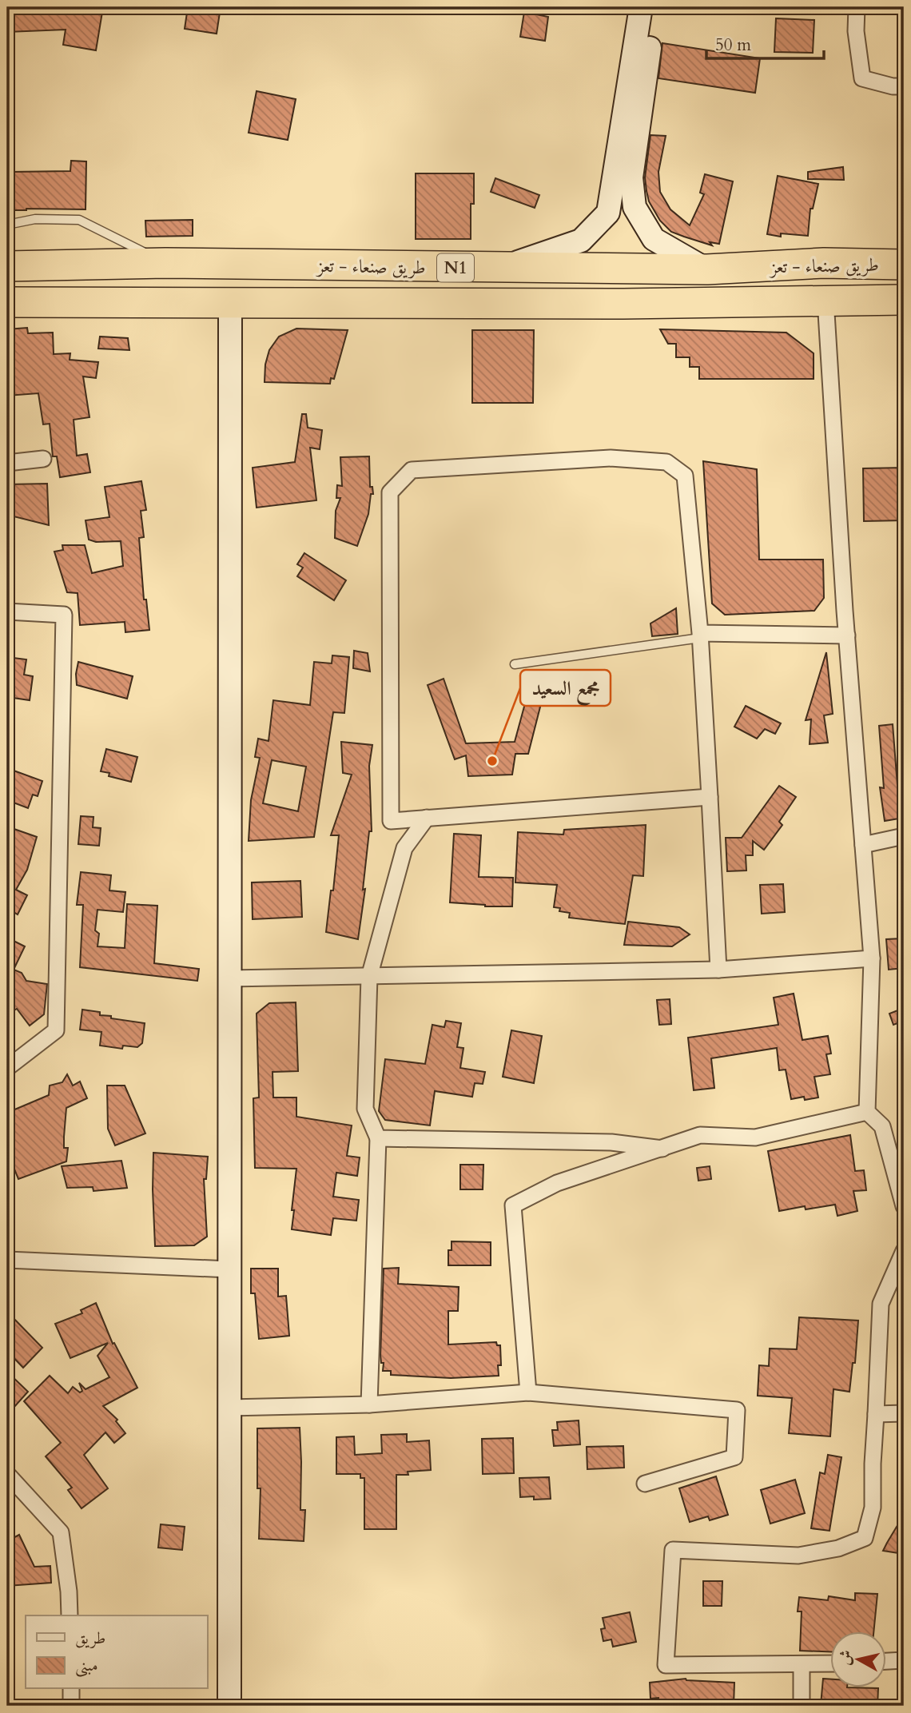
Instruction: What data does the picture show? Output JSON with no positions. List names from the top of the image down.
{
  "streets": {
    "highway": ["طريق صنعاء - تعز", "N1"]
  },
  "places": ["مجمع السعيد"],
  "legend": ["طريق", "مبنى"],
  "scale_bar": "50 m",
  "north": "left"
}
